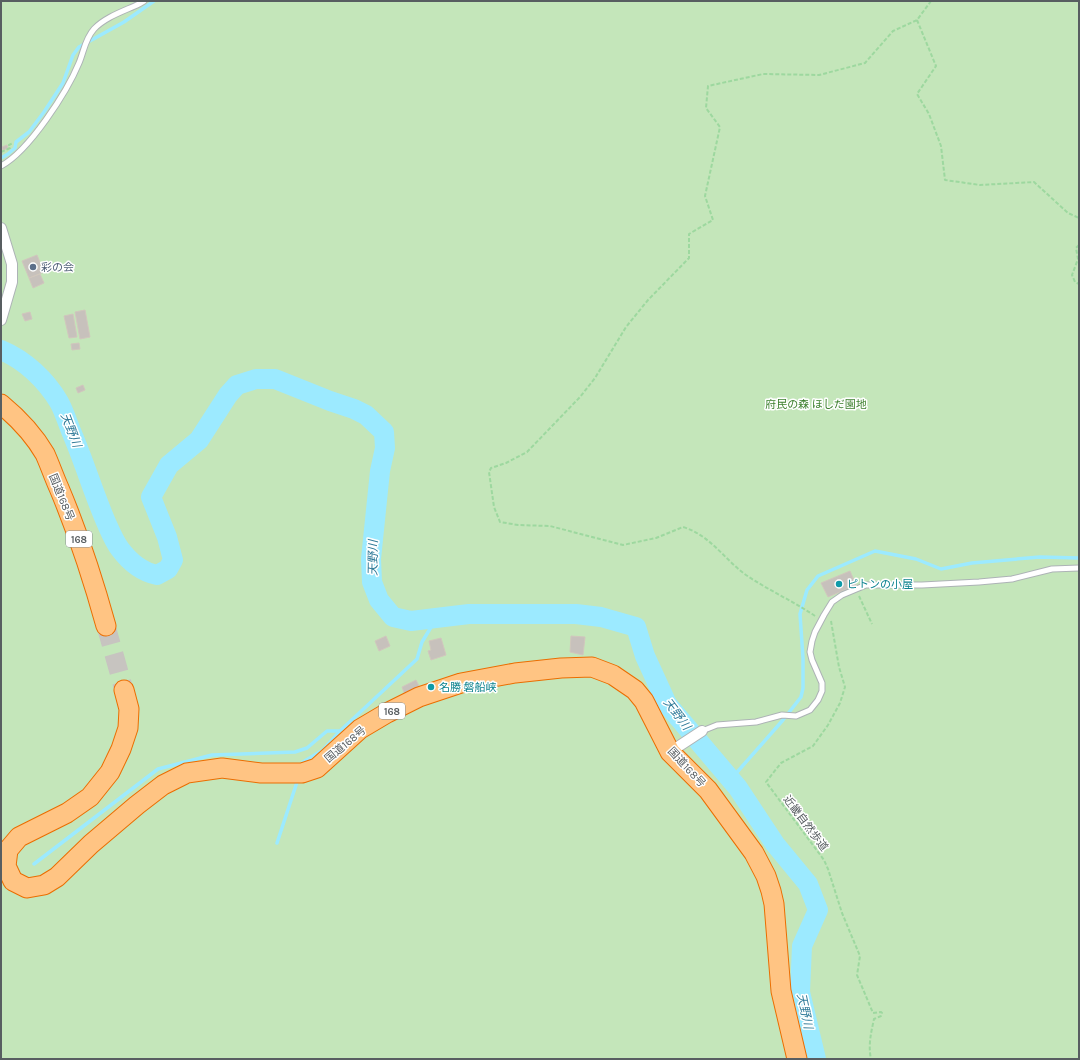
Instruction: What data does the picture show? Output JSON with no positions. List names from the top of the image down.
{
  "streets": {
    "highway": ["国道168号", "168"],
    "path": ["近畿自然歩道"]
  },
  "water": ["天野川"],
  "parks": ["府民の森 ほしだ園地"],
  "places": ["彩の会", "ピトンの小屋", "名勝 磐船峡"]
}
